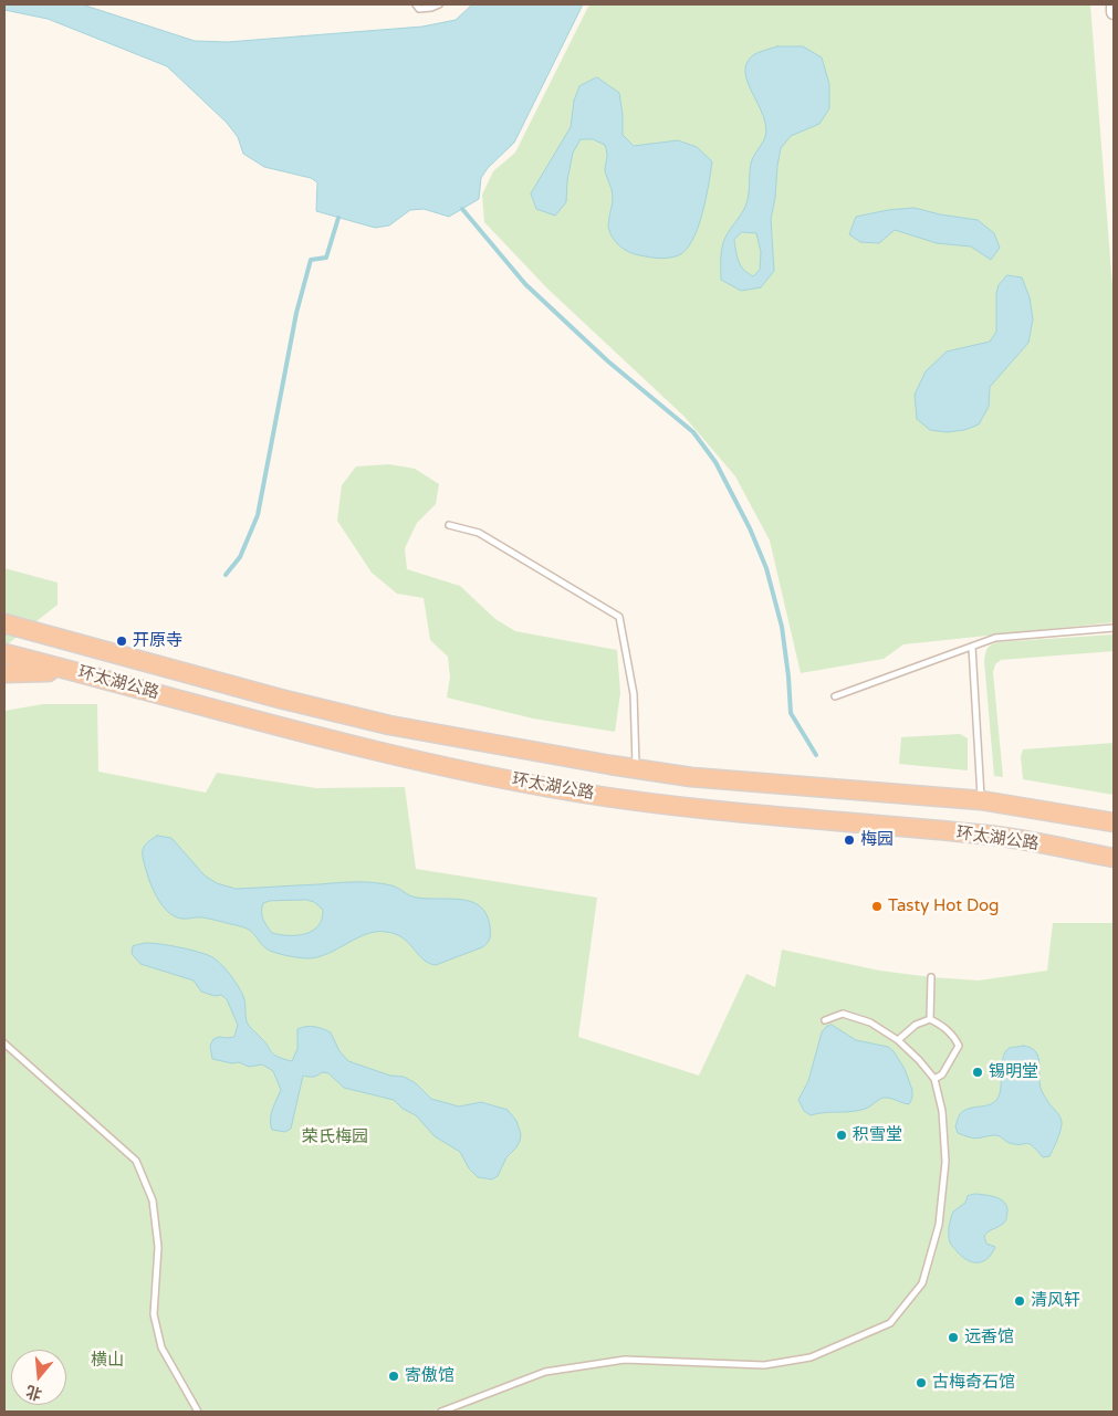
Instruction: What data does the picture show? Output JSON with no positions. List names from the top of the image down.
{
  "streets": {
    "highway": ["环太湖公路"]
  },
  "parks": ["荣氏梅园", "横山"],
  "places": [
    "开原寺",
    "梅园",
    "Tasty Hot Dog",
    "锡明堂",
    "积雪堂",
    "清风轩",
    "远香馆",
    "寄傲馆",
    "古梅奇石馆"
  ],
  "north": "bottom"
}
